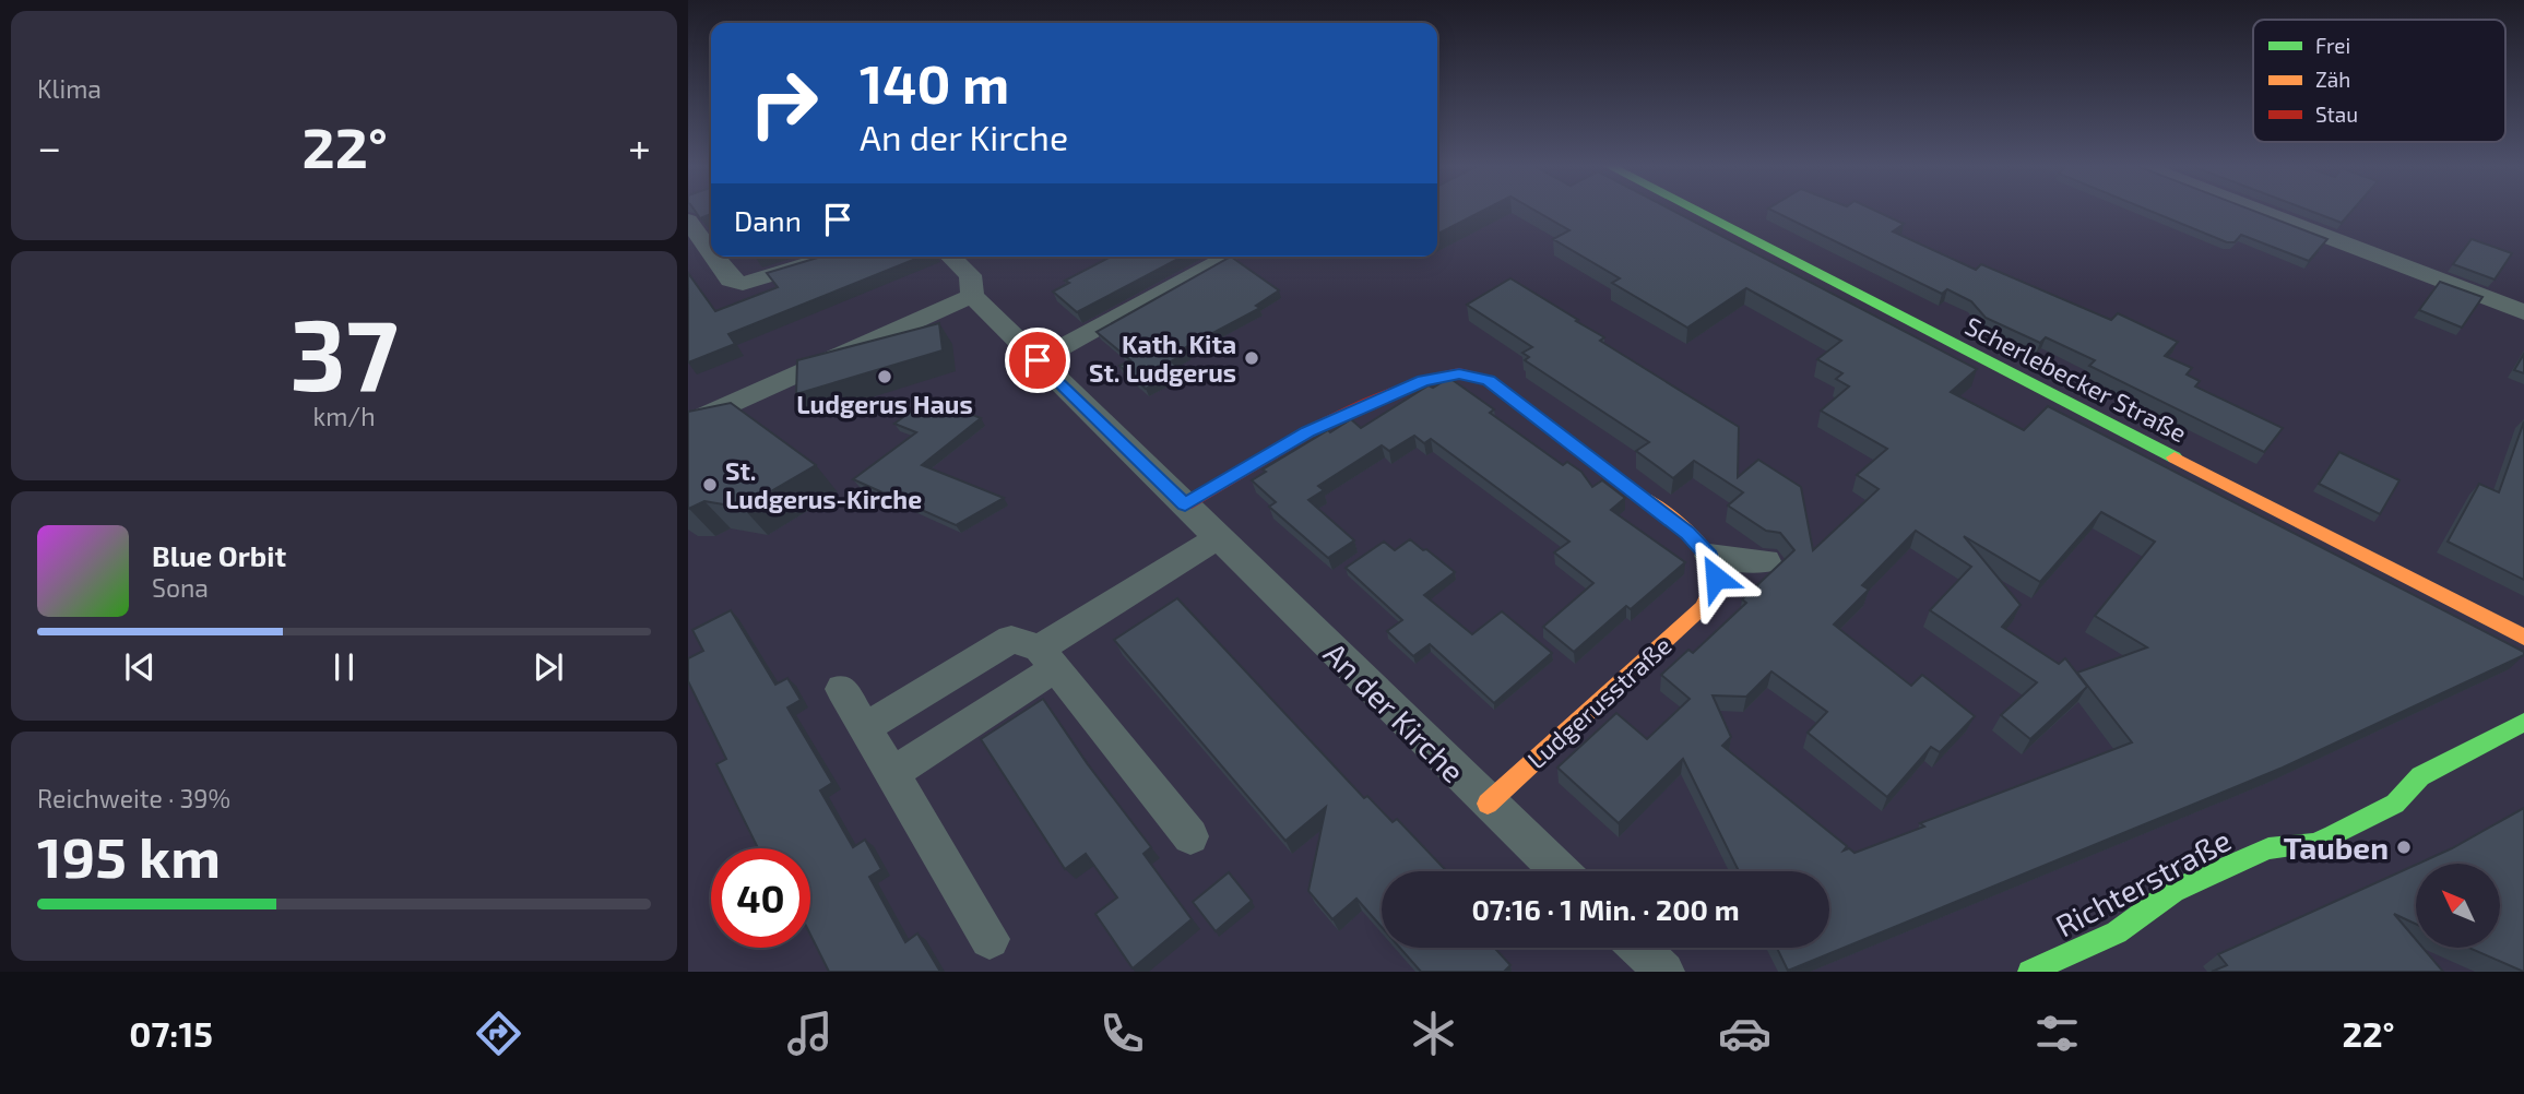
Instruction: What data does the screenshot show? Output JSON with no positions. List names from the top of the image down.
{
  "streets": {
    "street": [
      "Scherlebecker Straße",
      "Ludgerusstraße",
      "An der Kirche",
      "Richterstraße"
    ]
  },
  "crossings": [
    ["Ludgerusstraße", "An der Kirche"]
  ],
  "places": [
    "Kath. Kita St. Ludgerus",
    "Ludgerus Haus",
    "St. Ludgerus-Kirche",
    "Tauben"
  ],
  "legend": ["Frei", "Zäh", "Stau"],
  "north": "top left",
  "page": {
    "tile": [
      "Klima",
      ["37", "km/h"],
      ["Reichweite · 39%", "195 km"]
    ],
    "turn": ["140 m", "An der Kirche"],
    "heat": ["−", "22°", "+"],
    "then": "Dann",
    "song": ["Blue Orbit", "Sona"],
    "limit": "40",
    "trip": "07:16 · 1 Min. · 200 m",
    "tabs": ["07:15", "22°"]
  }
}
